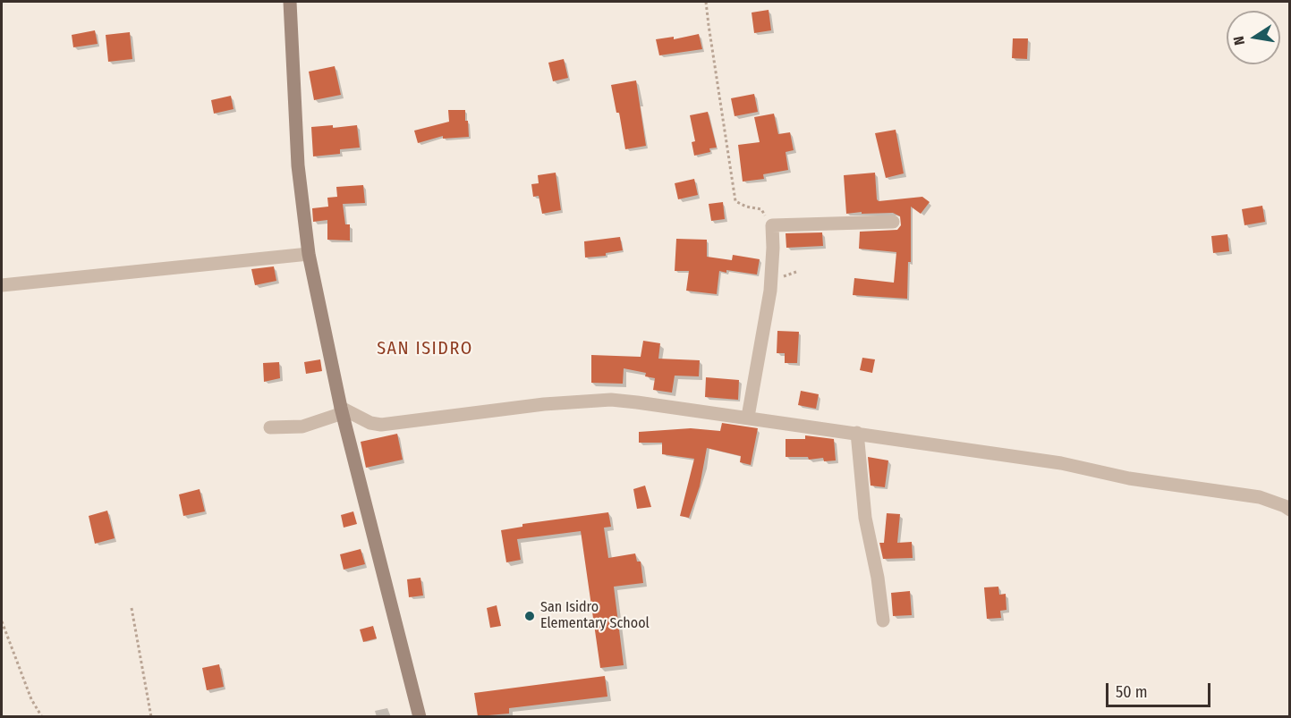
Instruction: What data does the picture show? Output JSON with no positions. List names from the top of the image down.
{
  "districts": ["SAN ISIDRO"],
  "places": ["San Isidro Elementary School"],
  "scale_bar": "50 m",
  "north": "left"
}
